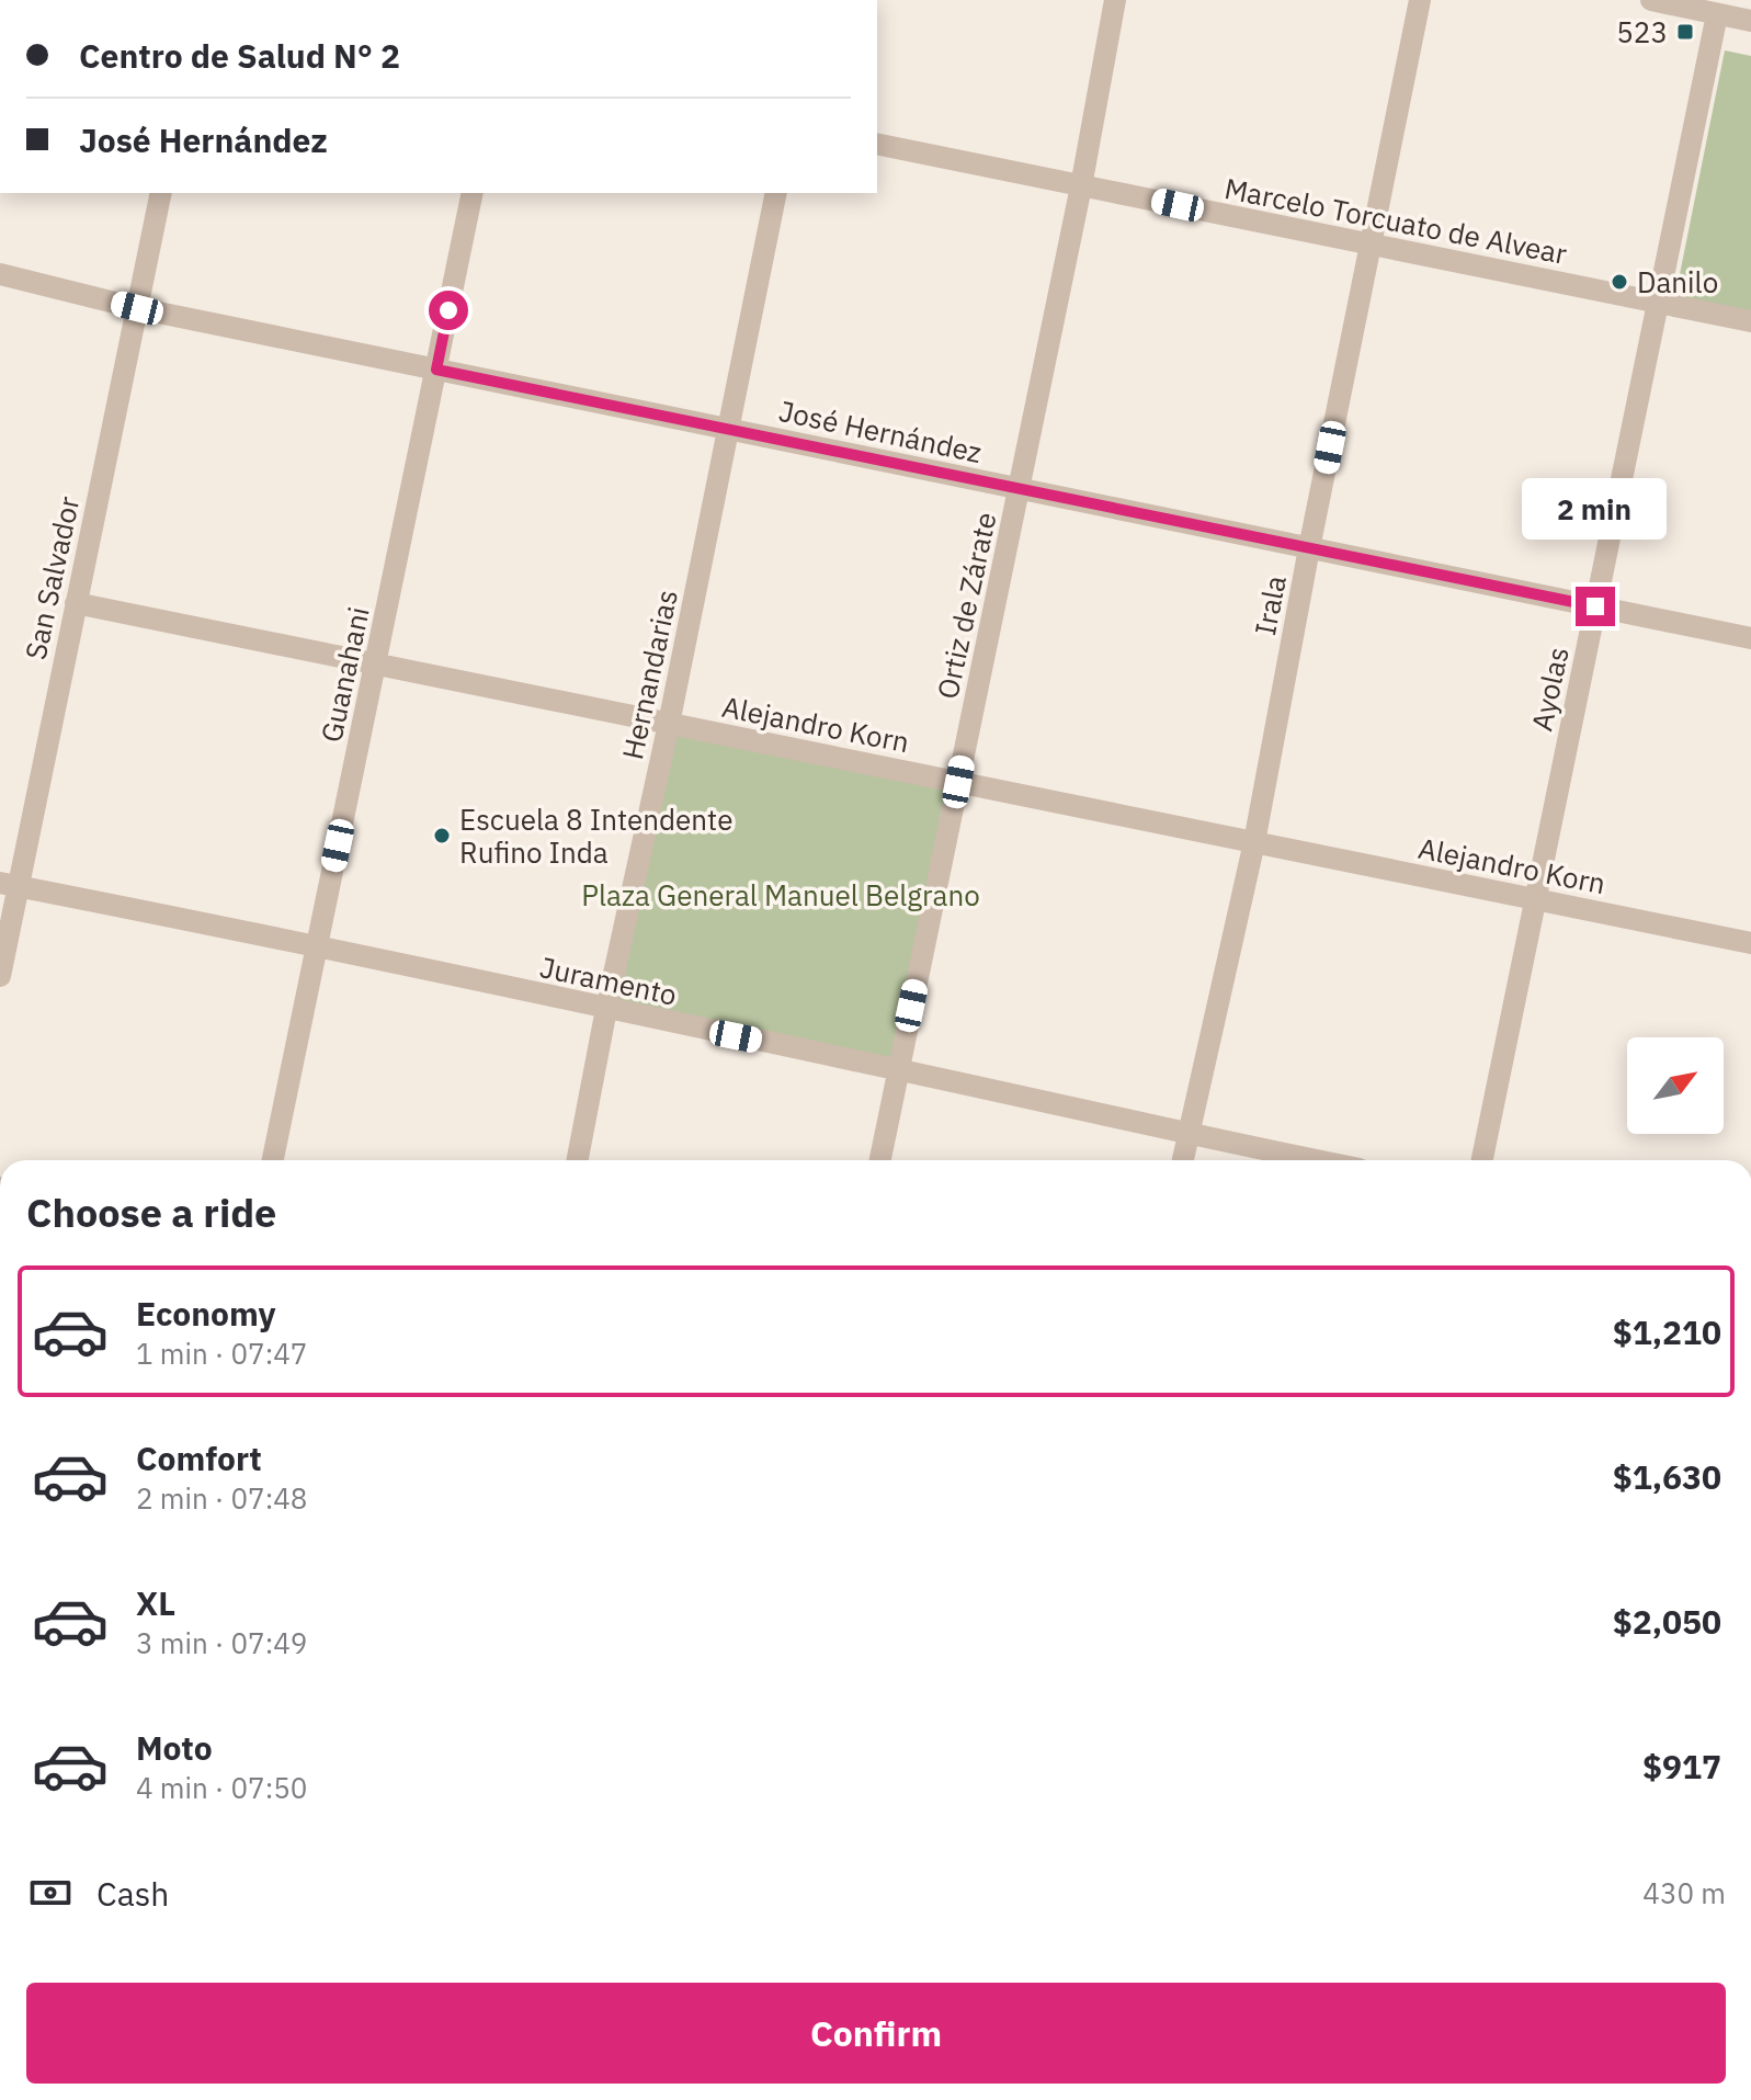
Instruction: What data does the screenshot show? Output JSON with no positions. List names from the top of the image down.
{
  "streets": {
    "street": [
      "Marcelo Torcuato de Alvear",
      "José Hernández",
      "San Salvador",
      "Ortiz de Zárate",
      "Irala",
      "Guanahani",
      "Hernandarias",
      "Ayolas",
      "Alejandro Korn",
      "Juramento"
    ]
  },
  "crossings": [
    ["Marcelo Torcuato de Alvear", "Ortiz de Zárate"],
    ["Marcelo Torcuato de Alvear", "Irala"],
    ["Marcelo Torcuato de Alvear", "Ayolas"],
    ["José Hernández", "San Salvador"],
    ["José Hernández", "Ortiz de Zárate"],
    ["José Hernández", "Irala"],
    ["José Hernández", "Guanahani"],
    ["José Hernández", "Hernandarias"],
    ["José Hernández", "Ayolas"],
    ["San Salvador", "Alejandro Korn"],
    ["San Salvador", "Juramento"],
    ["Ortiz de Zárate", "Alejandro Korn"],
    ["Ortiz de Zárate", "Juramento"],
    ["Irala", "Alejandro Korn"],
    ["Irala", "Juramento"],
    ["Guanahani", "Alejandro Korn"],
    ["Guanahani", "Juramento"],
    ["Hernandarias", "Alejandro Korn"],
    ["Hernandarias", "Juramento"],
    ["Ayolas", "Alejandro Korn"]
  ],
  "parks": ["Plaza General Manuel Belgrano"],
  "places": {
    "transit": ["523"],
    "other": ["Danilo", "Escuela 8 Intendente Rufino Inda"]
  },
  "north": "top right",
  "page": {
    "banner": ["Centro de Salud N° 2", "José Hernández"],
    "bubble": "2 min",
    "heading": "Choose a ride",
    "list": [
      {
        "name": "Economy",
        "note": "1 min · 07:47",
        "value": "$1,210"
      },
      {
        "name": "Comfort",
        "note": "2 min · 07:48",
        "value": "$1,630"
      },
      {
        "name": "XL",
        "note": "3 min · 07:49",
        "value": "$2,050"
      },
      {
        "name": "Moto",
        "note": "4 min · 07:50",
        "value": "$917"
      }
    ],
    "pay": ["Cash", "430 m"],
    "buttons": "Confirm"
  }
}
